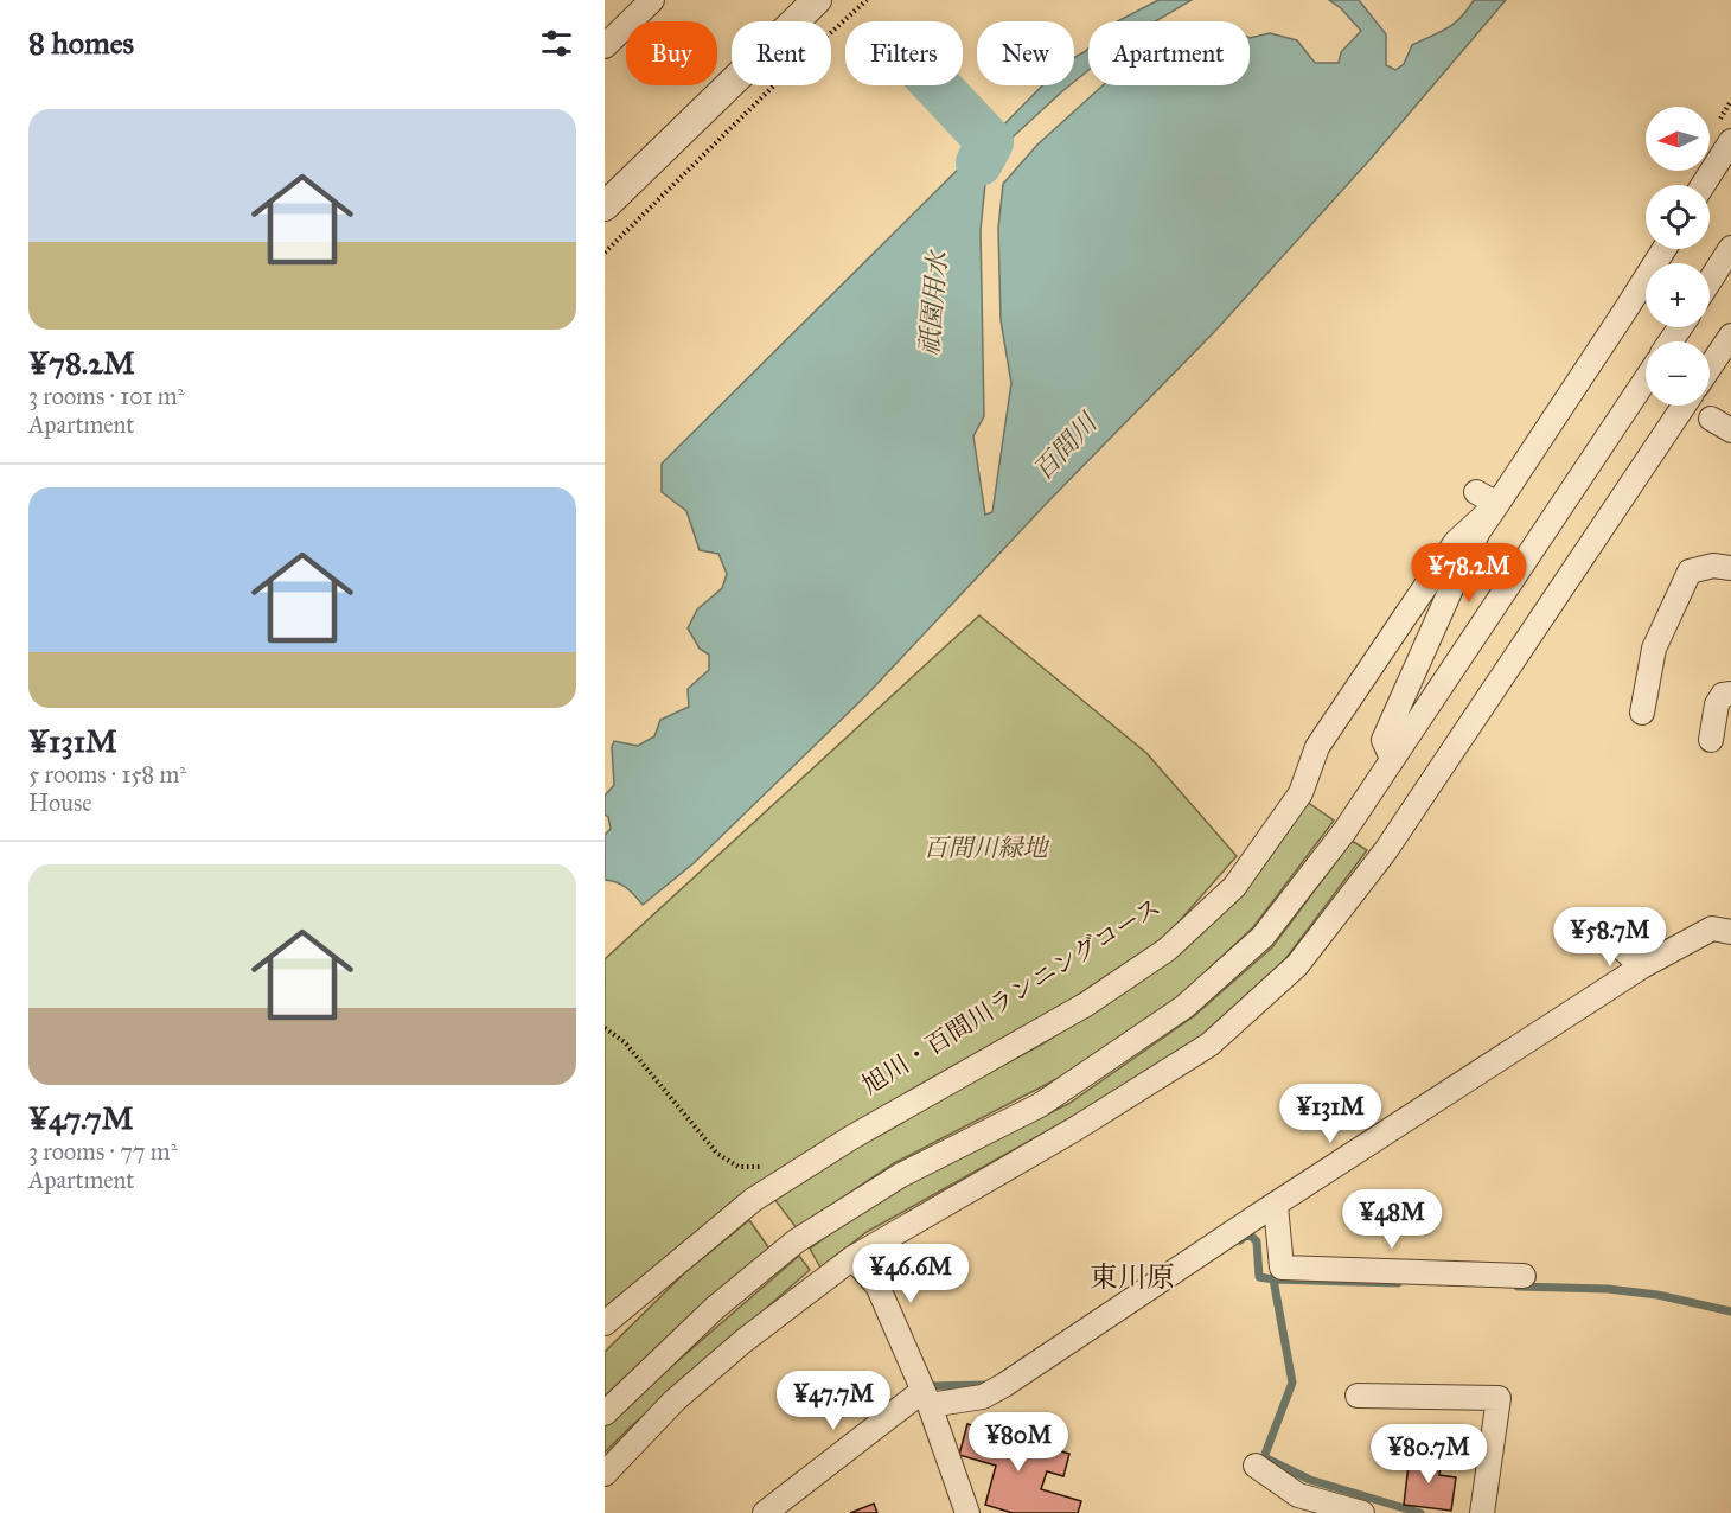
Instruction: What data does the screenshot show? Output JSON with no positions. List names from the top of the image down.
{
  "districts": ["東川原"],
  "water": ["祇園用水", "百間川"],
  "parks": ["百間川緑地"],
  "north": "left",
  "page": {
    "heading": "8 homes",
    "chip": [
      "Buy",
      "Rent",
      "Filters",
      "New",
      "Apartment"
    ],
    "list": [
      {
        "name": "¥78.2M",
        "note": "3 rooms · 101 m² · Apartment"
      },
      {
        "name": "¥131M",
        "note": "5 rooms · 158 m² · House"
      },
      {
        "name": "¥47.7M",
        "note": "3 rooms · 77 m² · Apartment"
      }
    ],
    "map_buttons": ["+", "−"],
    "price": [
      "¥78.2M",
      "¥58.7M",
      "¥131M",
      "¥48M",
      "¥46.6M",
      "¥47.7M",
      "¥80M",
      "¥80.7M"
    ]
  }
}
